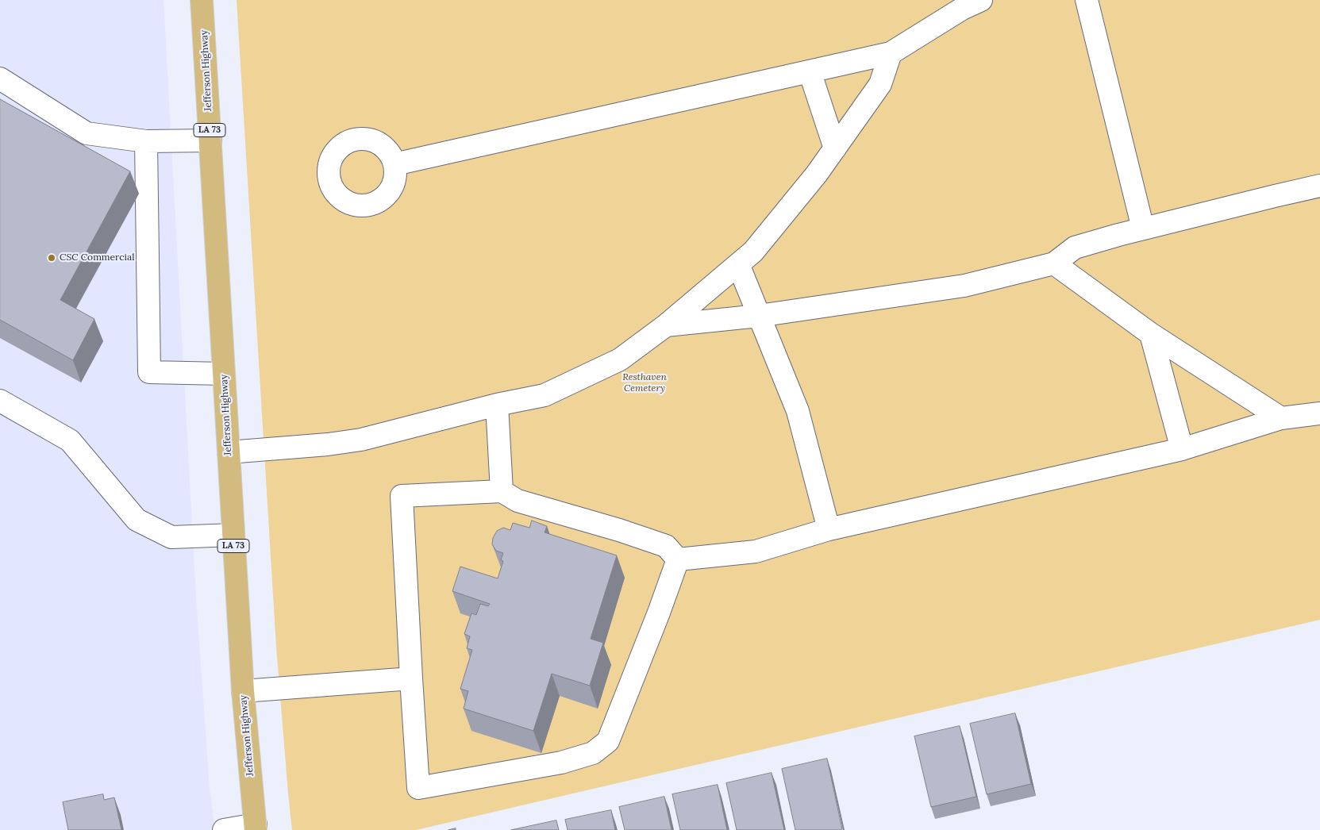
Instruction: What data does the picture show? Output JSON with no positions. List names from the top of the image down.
{
  "streets": {
    "main road": ["Jefferson Highway", "LA 73"]
  },
  "parks": ["Resthaven Cemetery"],
  "places": ["CSC Commercial"]
}
